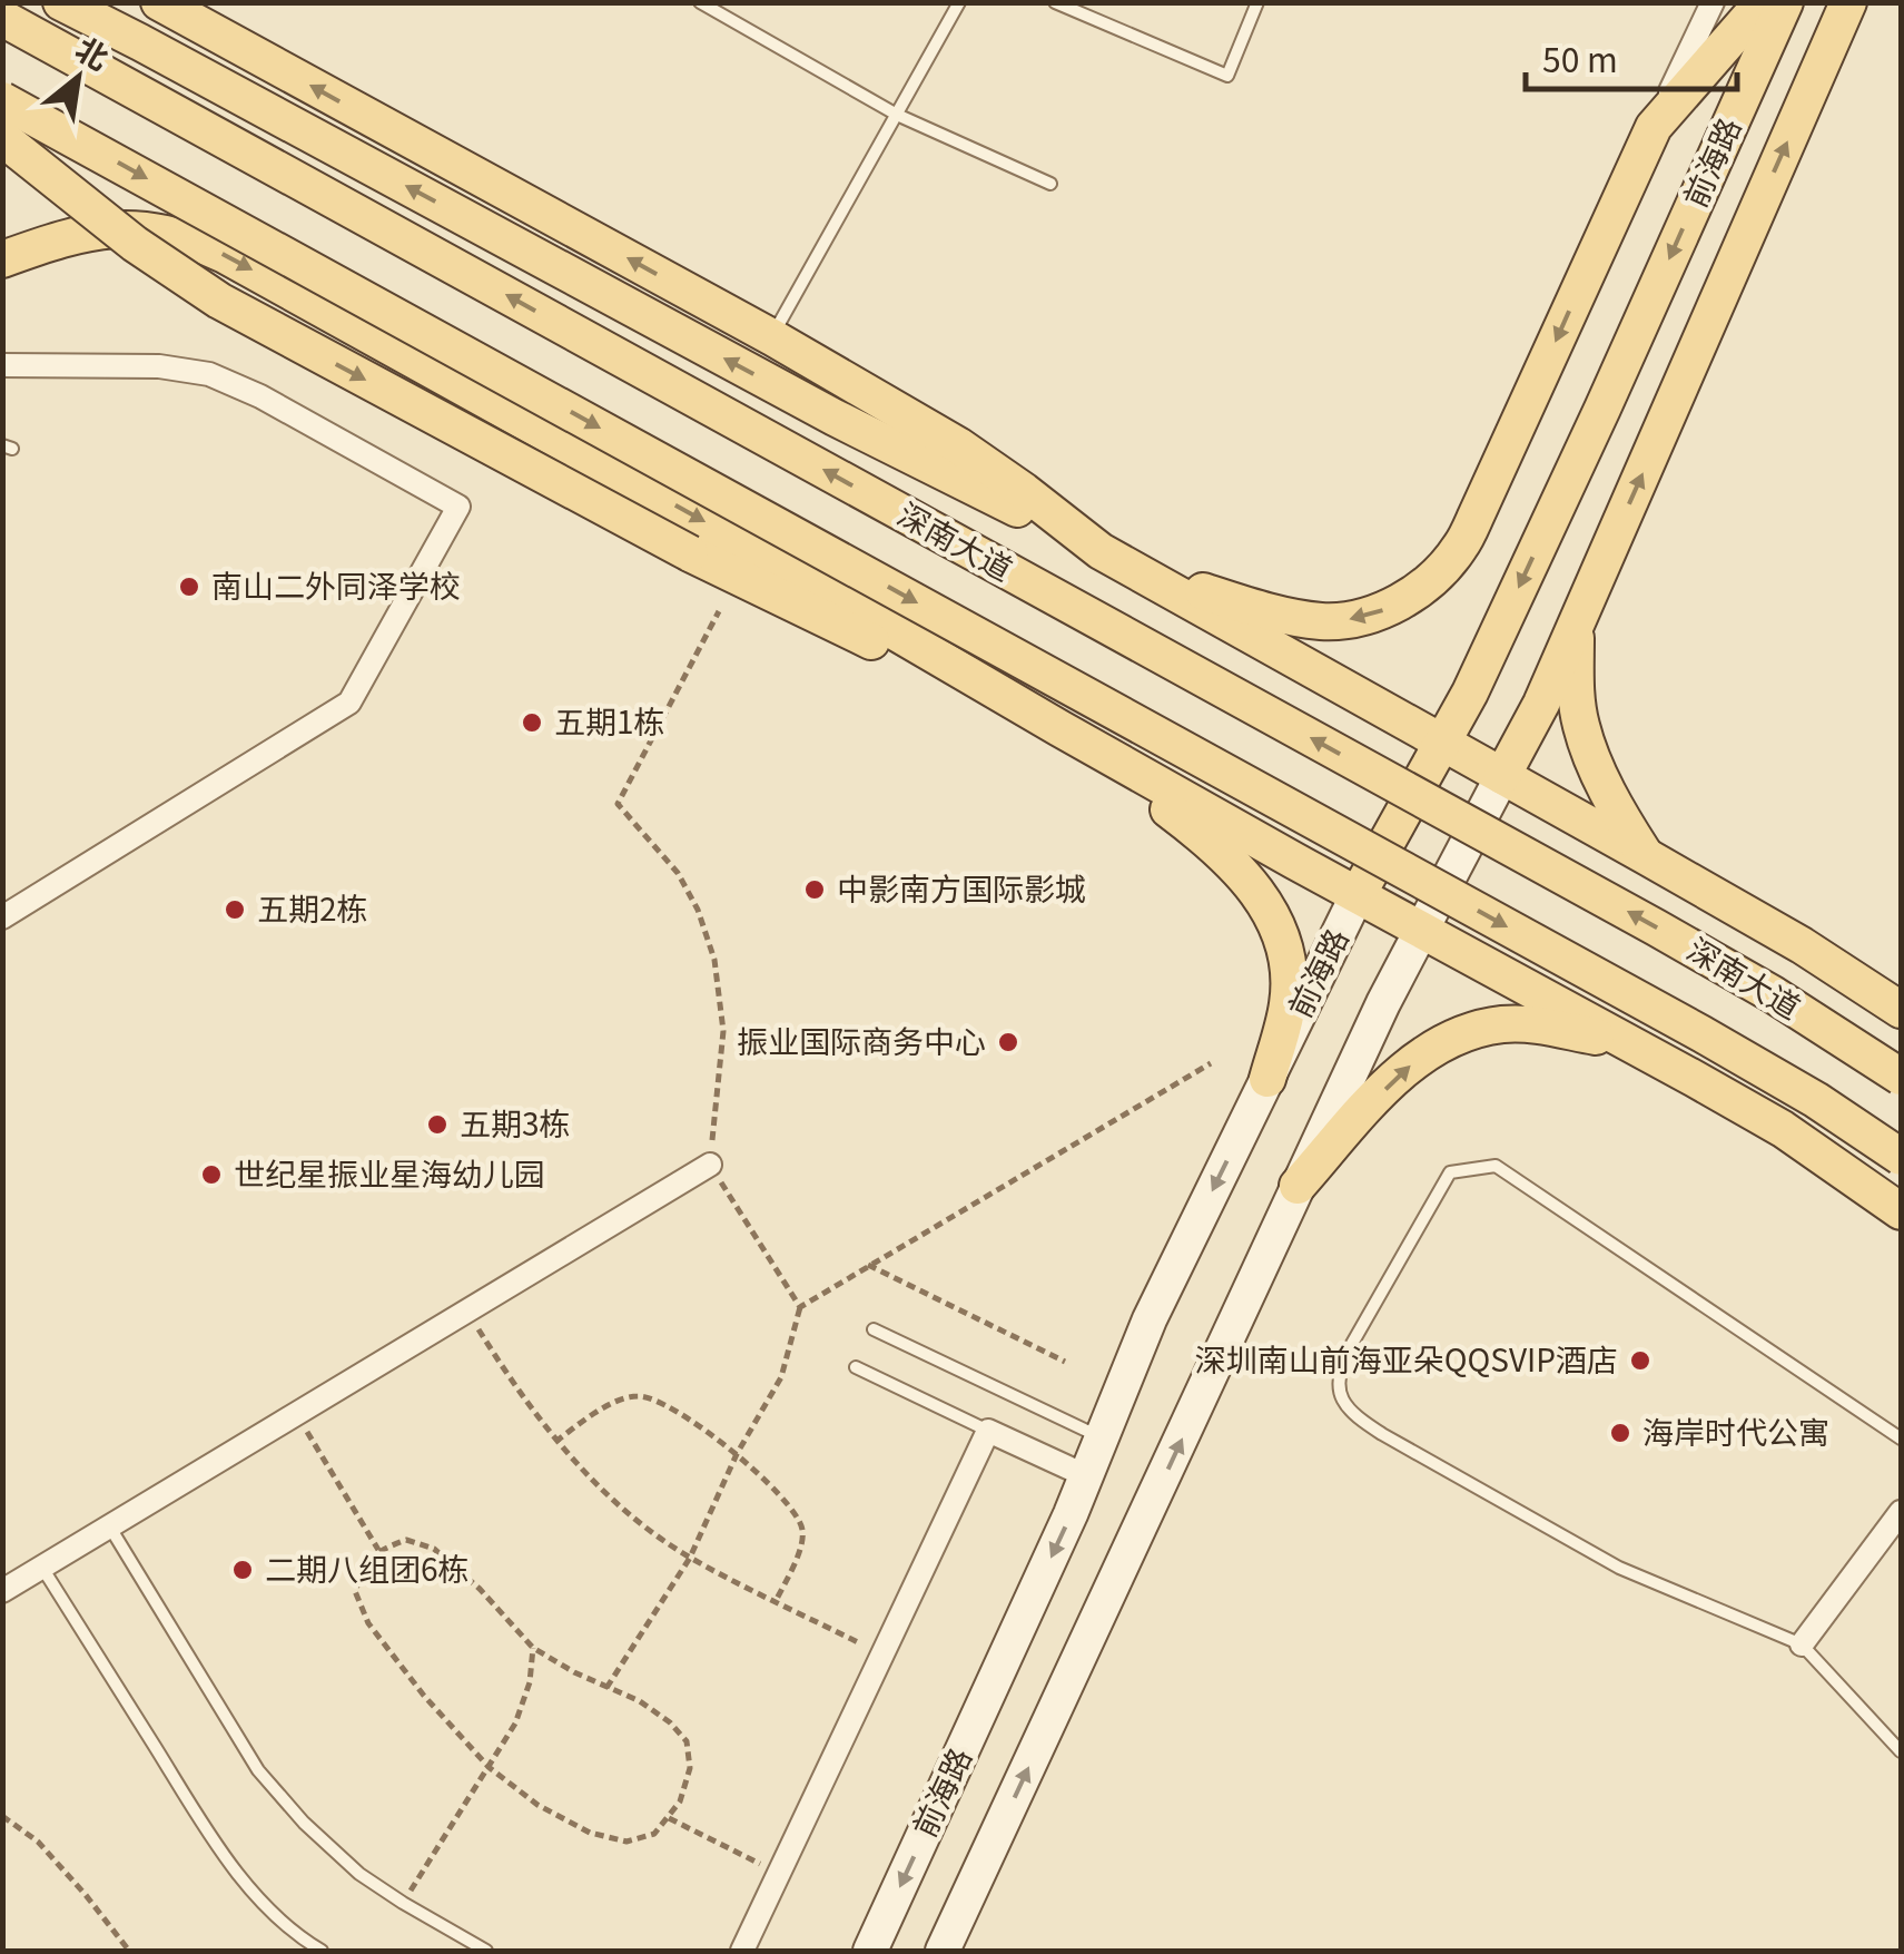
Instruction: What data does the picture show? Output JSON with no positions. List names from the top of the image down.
{
  "streets": {
    "main road": ["前海路", "深南大道"]
  },
  "crossings": [
    ["前海路", "深南大道"]
  ],
  "places": [
    "南山二外同泽学校",
    "五期1栋",
    "中影南方国际影城",
    "五期2栋",
    "振业国际商务中心",
    "五期3栋",
    "世纪星振业星海幼儿园",
    "深圳南山前海亚朵QQSVIP酒店",
    "海岸时代公寓",
    "二期八组团6栋"
  ],
  "scale_bar": "50 m",
  "north": "top right"
}
